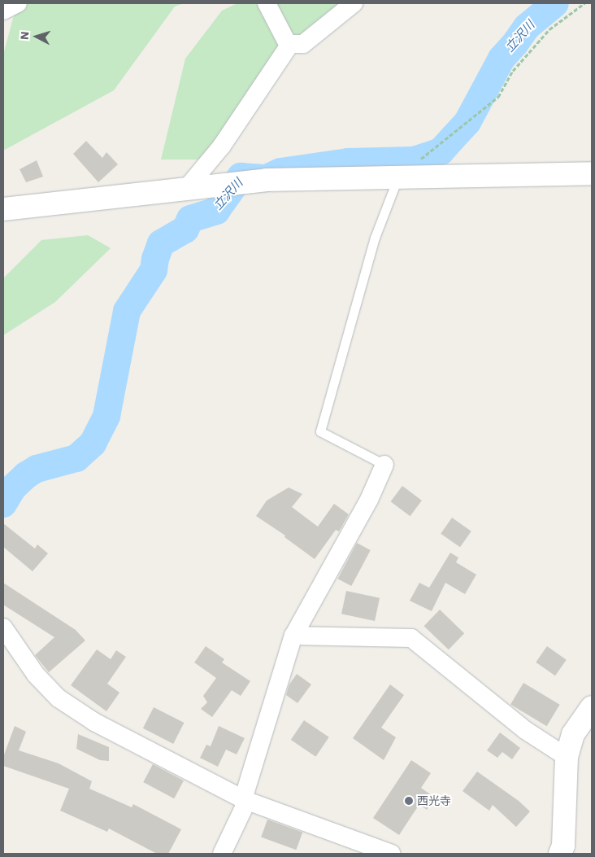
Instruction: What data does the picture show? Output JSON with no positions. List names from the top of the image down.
{
  "water": ["立沢川"],
  "places": ["西光寺"],
  "north": "left"
}
